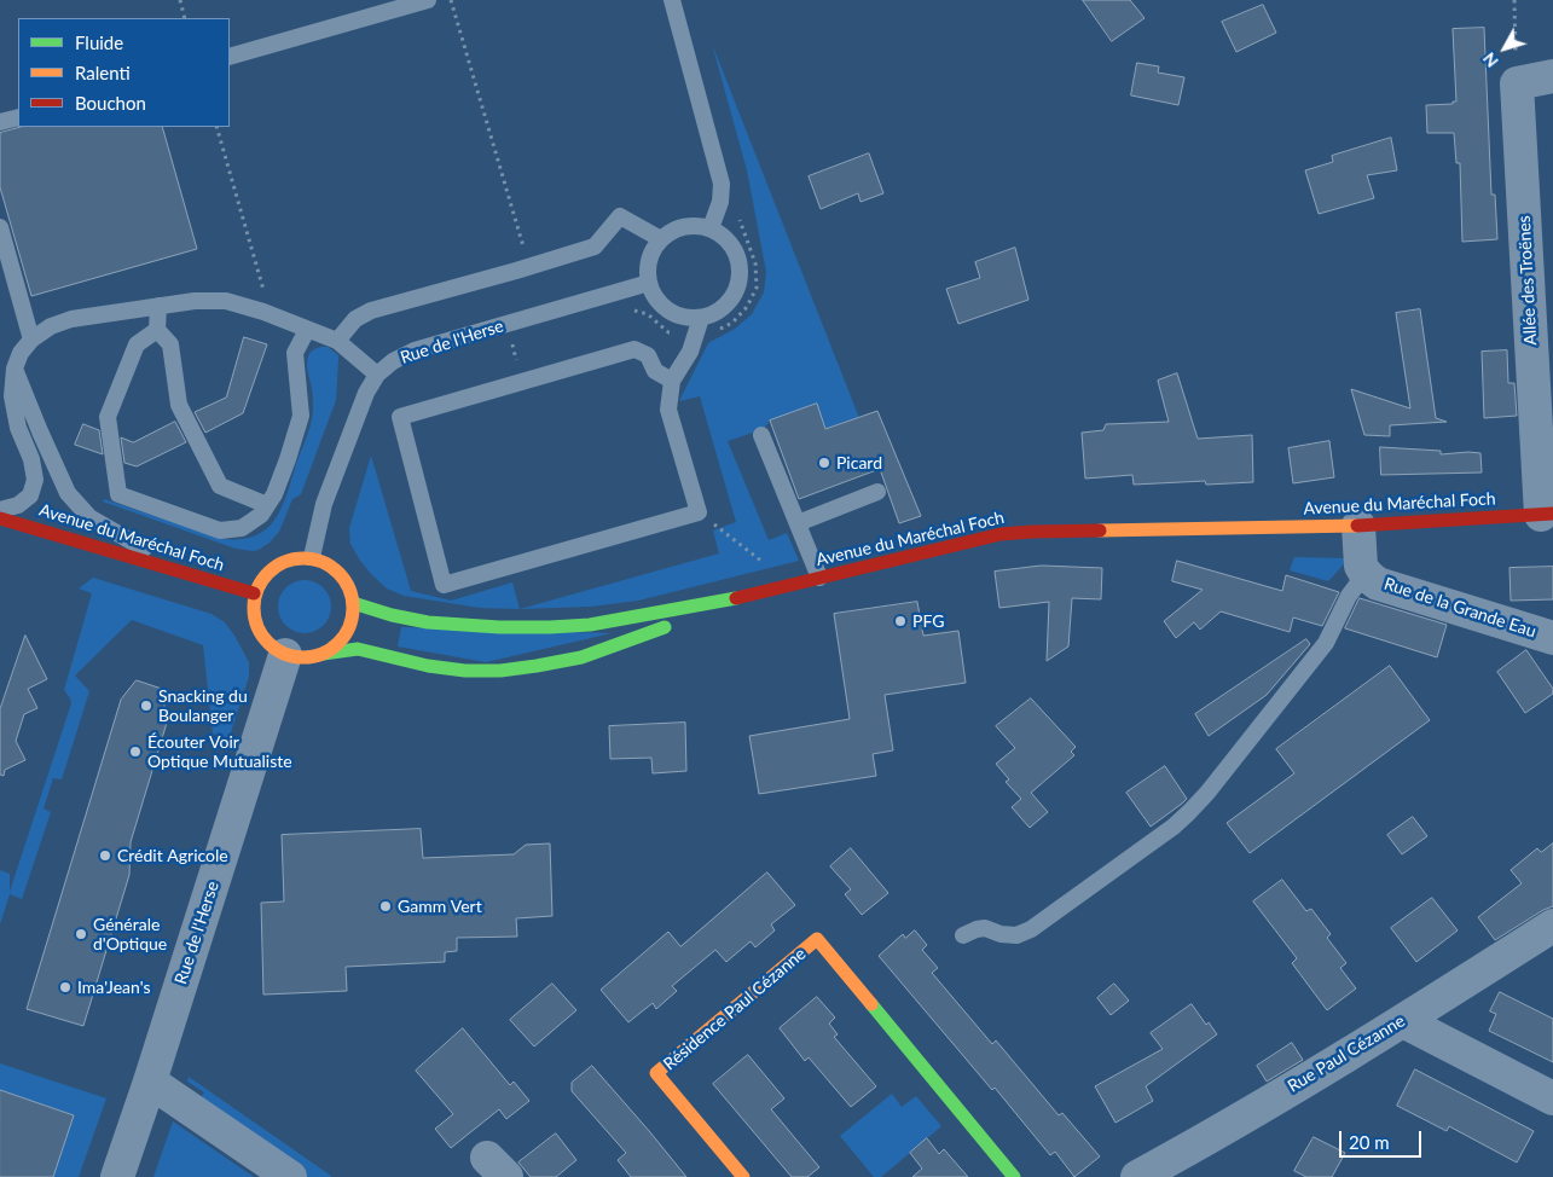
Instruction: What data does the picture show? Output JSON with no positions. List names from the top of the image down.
{
  "streets": {
    "street": [
      "Allée des Troënes",
      "Rue de l'Herse",
      "Avenue du Maréchal Foch",
      "Rue de la Grande Eau",
      "Résidence Paul Cézanne",
      "Rue Paul Cézanne"
    ]
  },
  "crossings": [
    ["Allée des Troënes", "Avenue du Maréchal Foch"],
    ["Rue de l'Herse", "Avenue du Maréchal Foch"],
    ["Avenue du Maréchal Foch", "Rue de la Grande Eau"]
  ],
  "places": [
    "Picard",
    "PFG",
    "Snacking du Boulanger",
    "Écouter Voir Optique Mutualiste",
    "Crédit Agricole",
    "Gamm Vert",
    "Générale d'Optique",
    "Ima'Jean's"
  ],
  "legend": ["Fluide", "Ralenti", "Bouchon"],
  "scale_bar": "20 m",
  "north": "bottom left"
}
